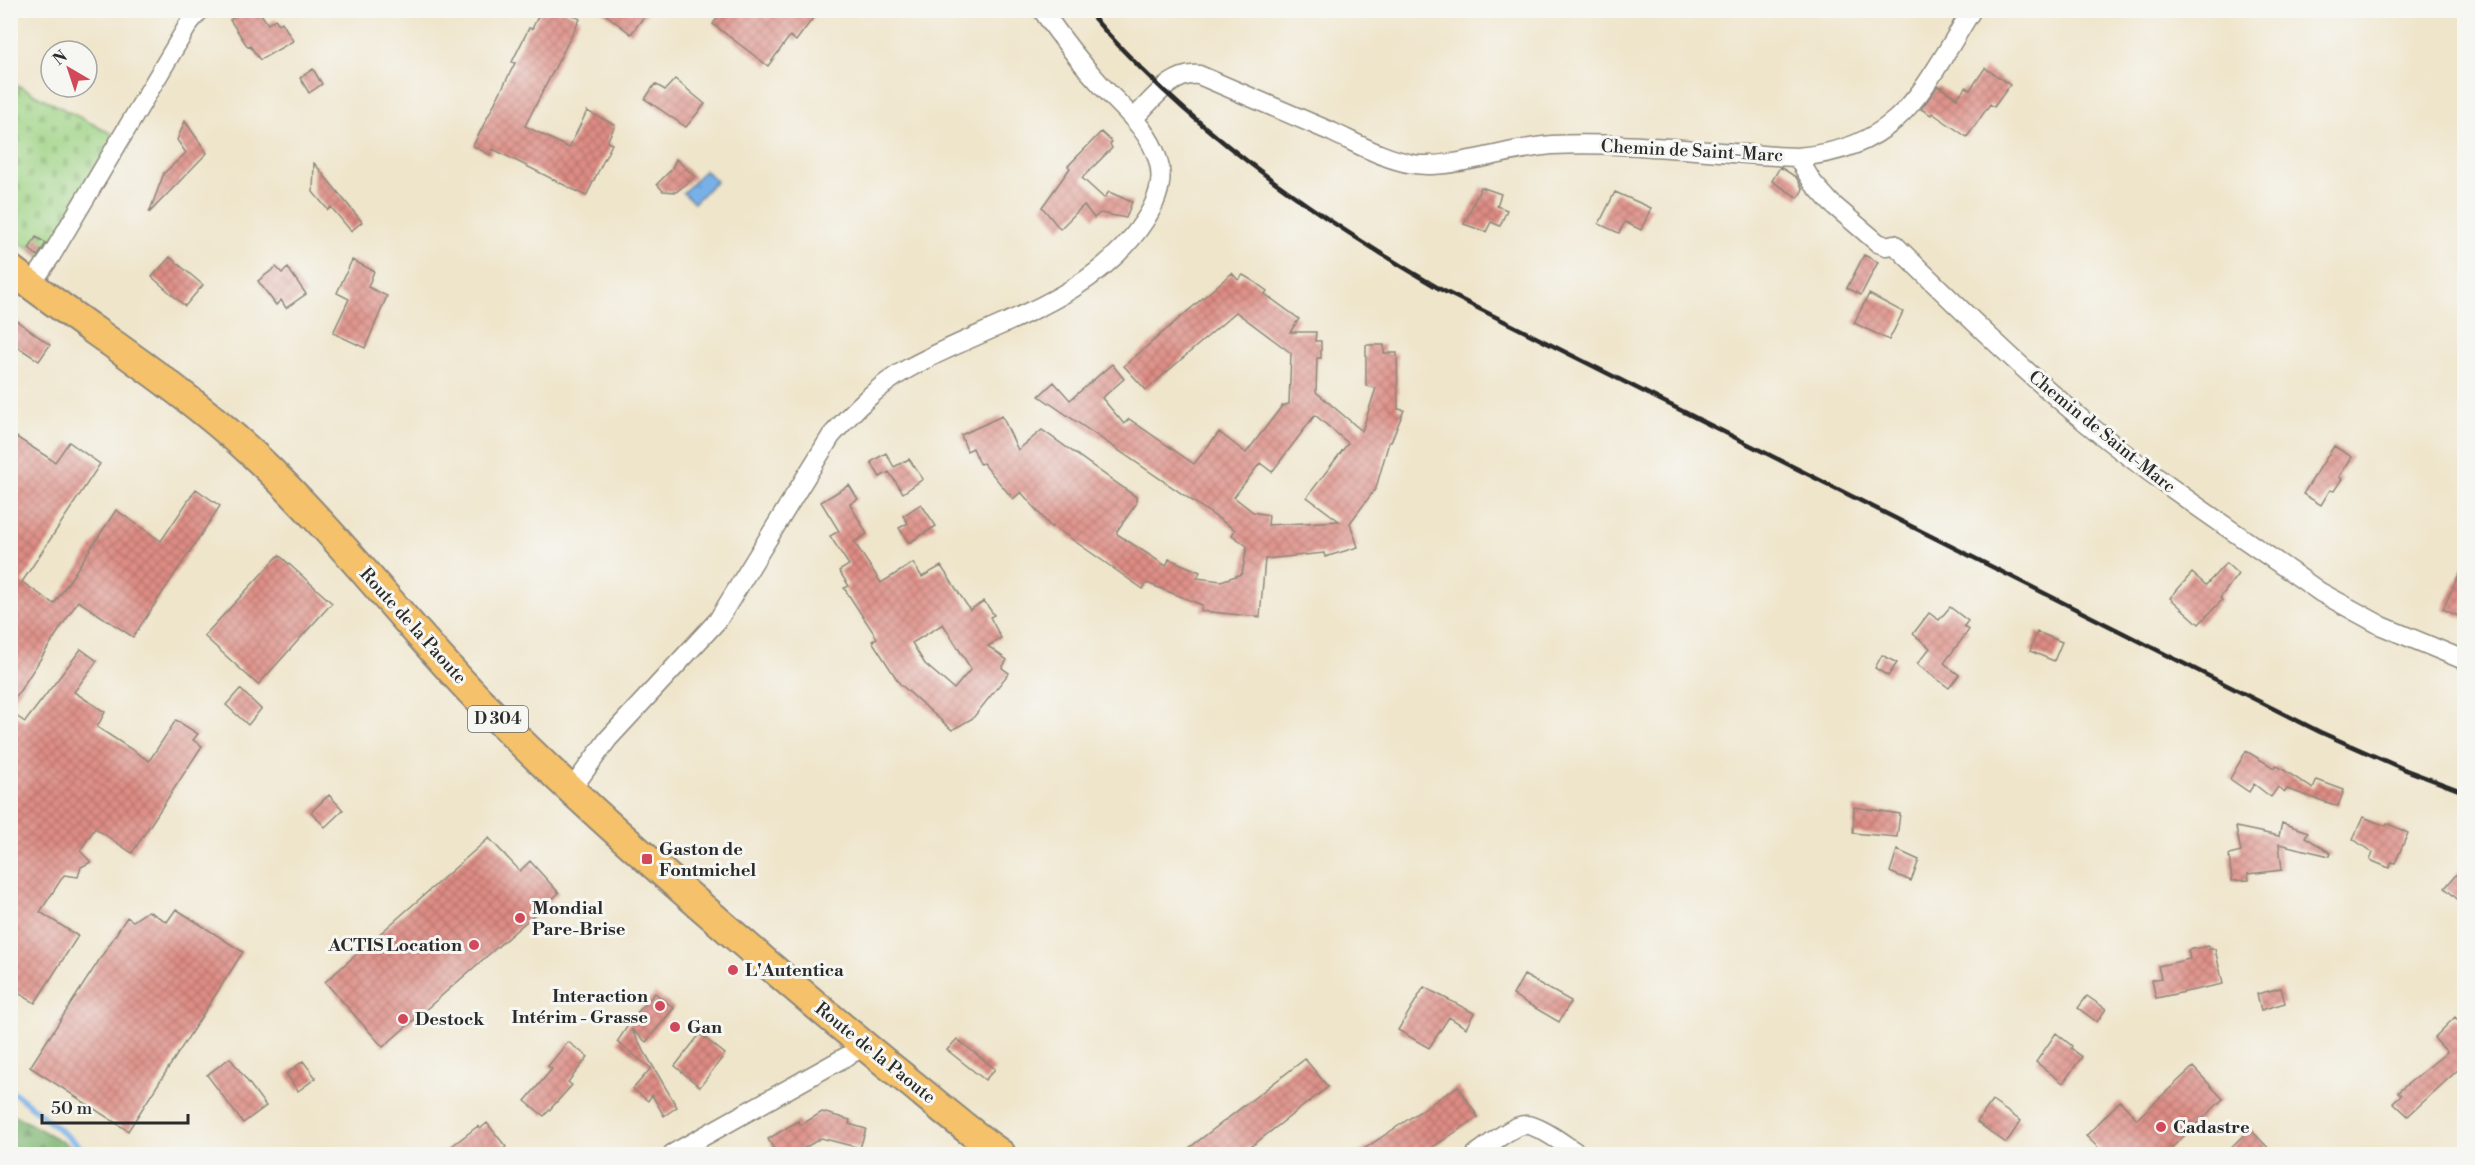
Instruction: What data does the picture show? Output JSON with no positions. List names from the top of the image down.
{
  "streets": {
    "main road": ["Route de la Paoute", "D 304"],
    "street": ["Chemin de Saint-Marc"]
  },
  "places": {
    "transit": ["Gaston de Fontmichel"],
    "other": [
      "Mondial Pare-Brise",
      "ACTIS Location",
      "L'Autentica",
      "Interaction Intérim - Grasse",
      "Destock",
      "Gan",
      "Cadastre"
    ]
  },
  "scale_bar": "50 m",
  "north": "top left"
}
